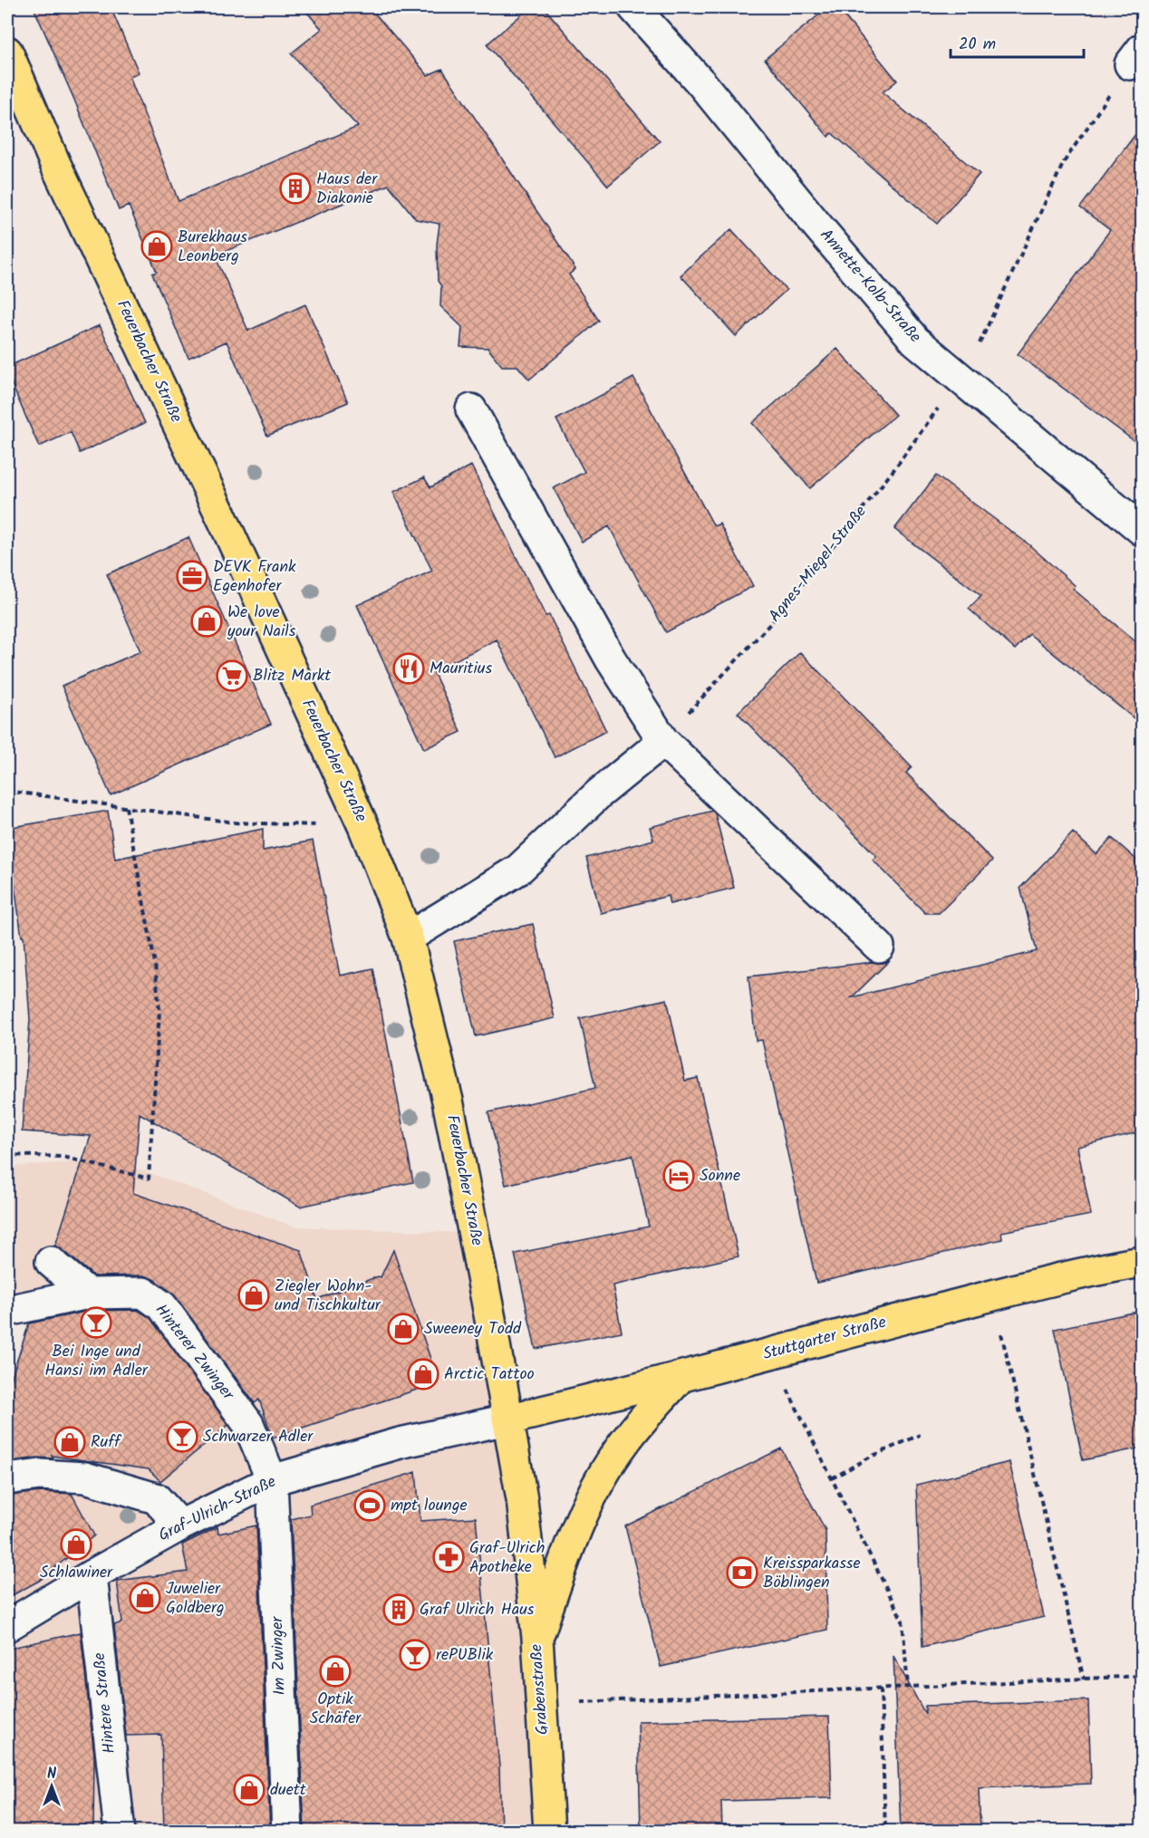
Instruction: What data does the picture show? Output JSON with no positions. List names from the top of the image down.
{
  "streets": {
    "main road": ["Feuerbacher Straße", "Stuttgarter Straße", "Grabenstraße"],
    "street": [
      "Annette-Kolb-Straße",
      "Hinterer Zwinger",
      "Graf-Ulrich-Straße",
      "Im Zwinger",
      "Hintere Straße"
    ],
    "path": ["Agnes-Miegel-Straße"]
  },
  "crossings": [
    ["Annette-Kolb-Straße", "Agnes-Miegel-Straße"],
    ["Feuerbacher Straße", "Stuttgarter Straße"],
    ["Feuerbacher Straße", "Graf-Ulrich-Straße"],
    ["Feuerbacher Straße", "Grabenstraße"],
    ["Stuttgarter Straße", "Graf-Ulrich-Straße"],
    ["Stuttgarter Straße", "Grabenstraße"],
    ["Hinterer Zwinger", "Graf-Ulrich-Straße"],
    ["Hinterer Zwinger", "Im Zwinger"],
    ["Graf-Ulrich-Straße", "Im Zwinger"],
    ["Graf-Ulrich-Straße", "Grabenstraße"],
    ["Graf-Ulrich-Straße", "Hintere Straße"]
  ],
  "places": {
    "building": ["Haus der Diakonie", "Graf Ulrich Haus"],
    "shop": [
      "Burekhaus Leonberg",
      "We love your Nails",
      "Ziegler Wohn- und Tischkultur",
      "Sweeney Todd",
      "Arctic Tattoo",
      "Ruff",
      "Schlawiner",
      "Juwelier Goldberg",
      "Optik Schäfer",
      "duett"
    ],
    "office": ["DEVK Frank Egenhofer"],
    "restaurant": ["Mauritius"],
    "supermarket": ["Blitz Markt"],
    "hotel": ["Sonne"],
    "bar": ["Bei Inge und Hansi im Adler", "Schwarzer Adler", "rePUBlik"],
    "sports": ["mpt lounge"],
    "pharmacy": ["Graf-Ulrich Apotheke"],
    "bank": ["Kreissparkasse Böblingen"]
  },
  "scale_bar": "20 m",
  "north": "top"
}
